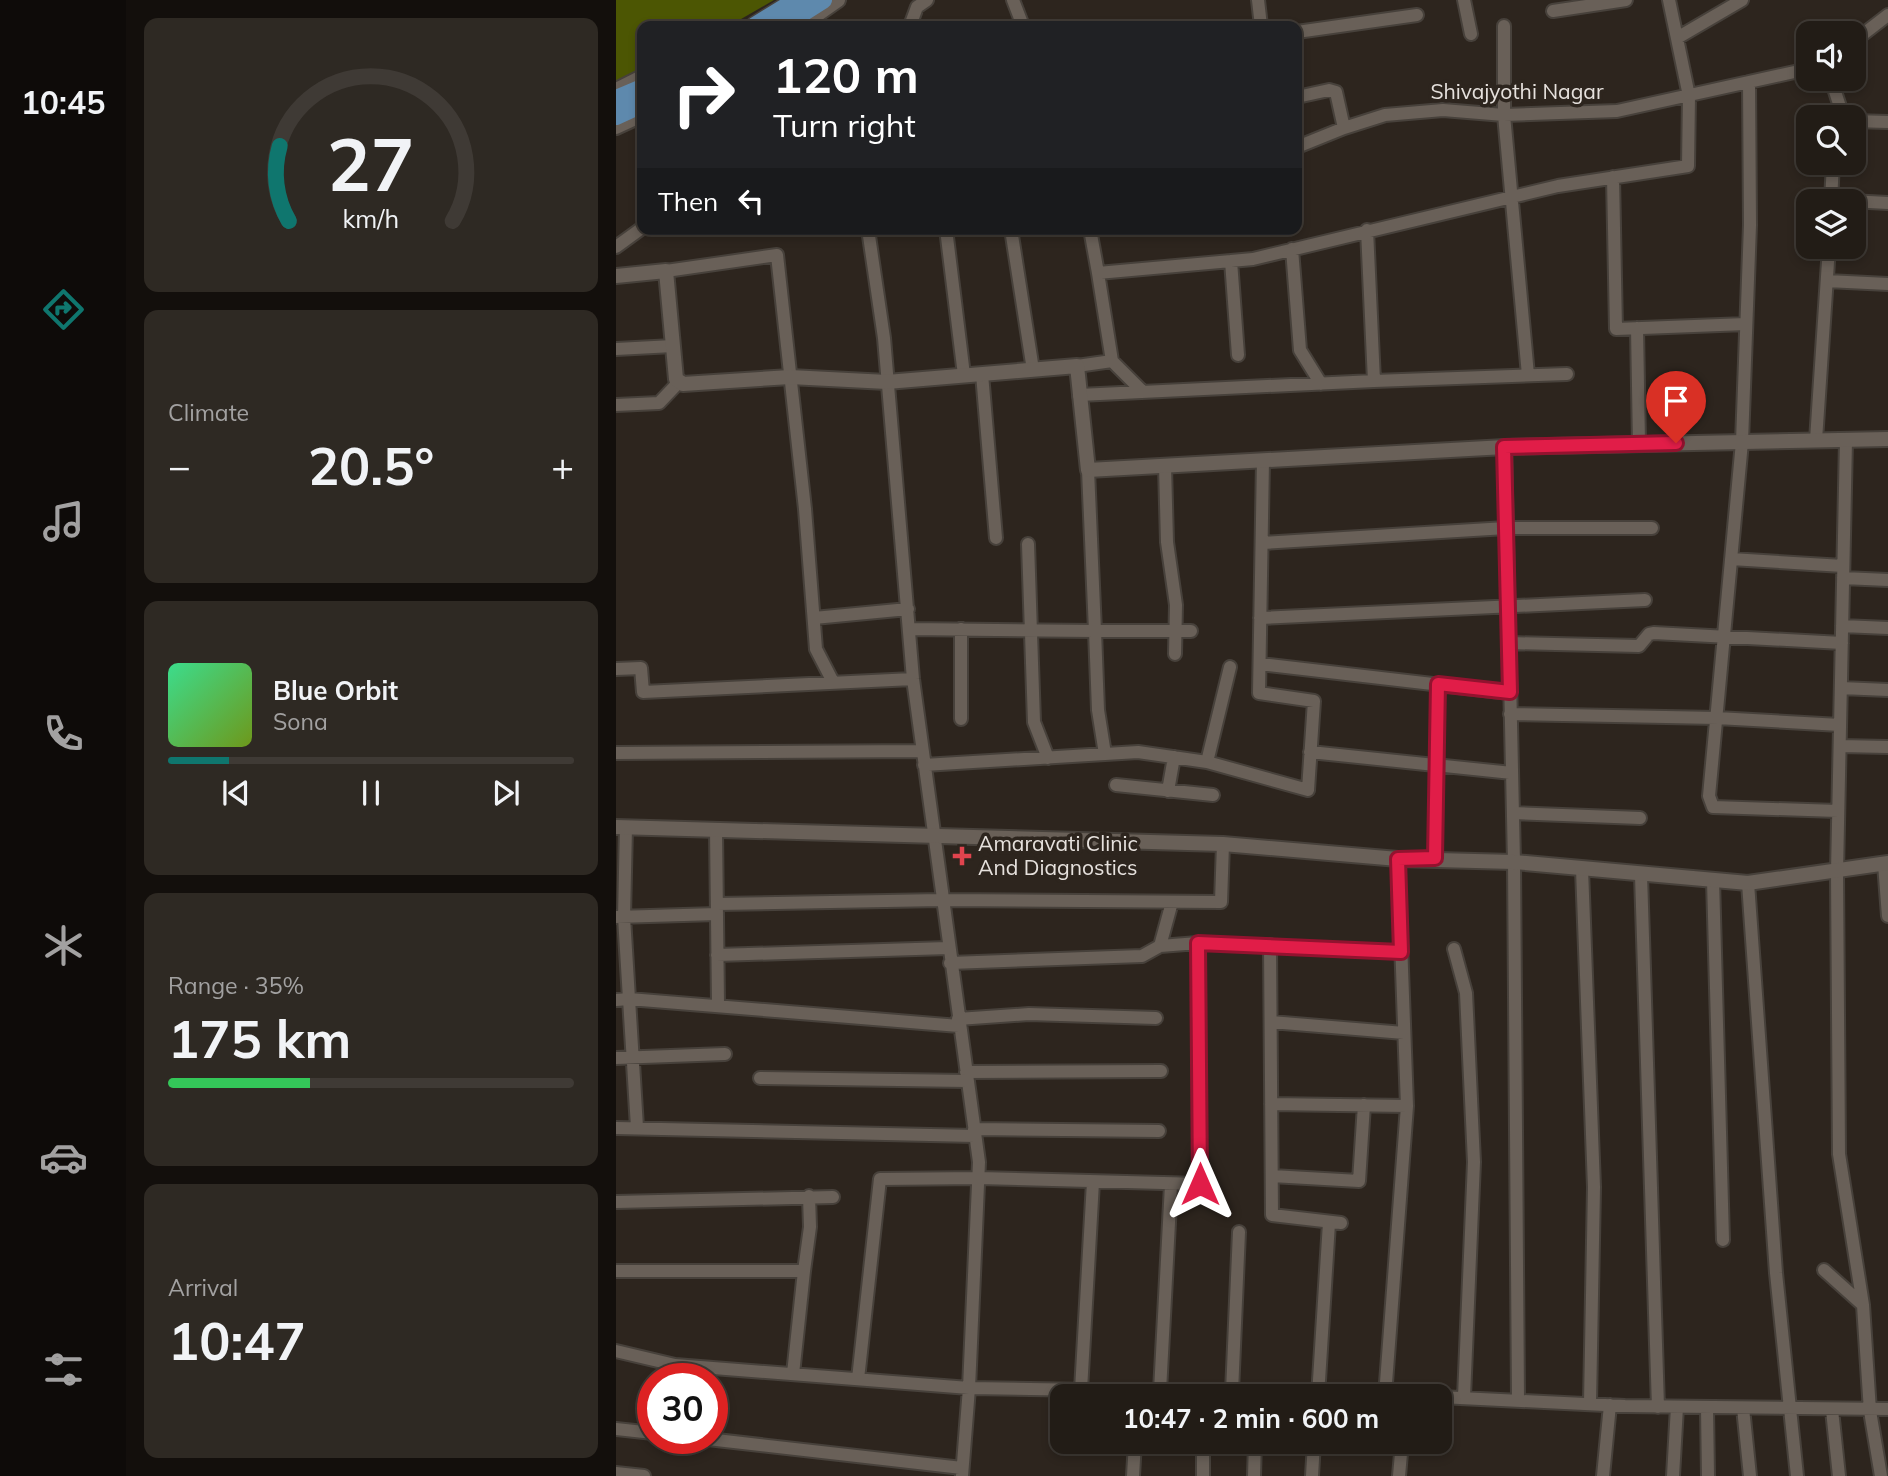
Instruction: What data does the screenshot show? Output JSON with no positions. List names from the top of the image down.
{
  "streets": {
    "street": ["Shivajyothi Nagar"]
  },
  "places": {
    "health": ["Amaravati Clinic And Diagnostics"]
  },
  "page": {
    "tabs": "10:45",
    "turn": ["120 m", "Turn right"],
    "then": "Then",
    "tile": [
      "Climate",
      ["Range · 35%", "175 km"],
      ["Arrival", "10:47"]
    ],
    "heat": ["−", "20.5°", "+"],
    "song": ["Blue Orbit", "Sona"],
    "limit": "30",
    "trip": "10:47 · 2 min · 600 m",
    "gauge": ["27", "km/h"]
  }
}
